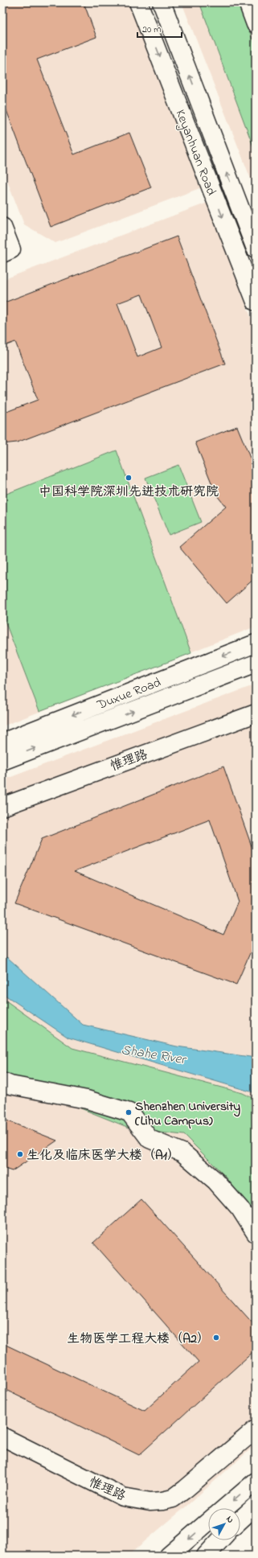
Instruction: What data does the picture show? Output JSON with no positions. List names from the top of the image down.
{
  "streets": {
    "street": ["Keyanhuan Road", "Duxue Road", "惟理路"]
  },
  "water": ["Shahe River"],
  "places": [
    "中国科学院深圳先进技术研究院",
    "Shenzhen University (Lihu Campus)",
    "生化及临床医学大楼（A1）",
    "生物医学工程大楼（A2）"
  ],
  "scale_bar": "20 m",
  "north": "top right"
}
